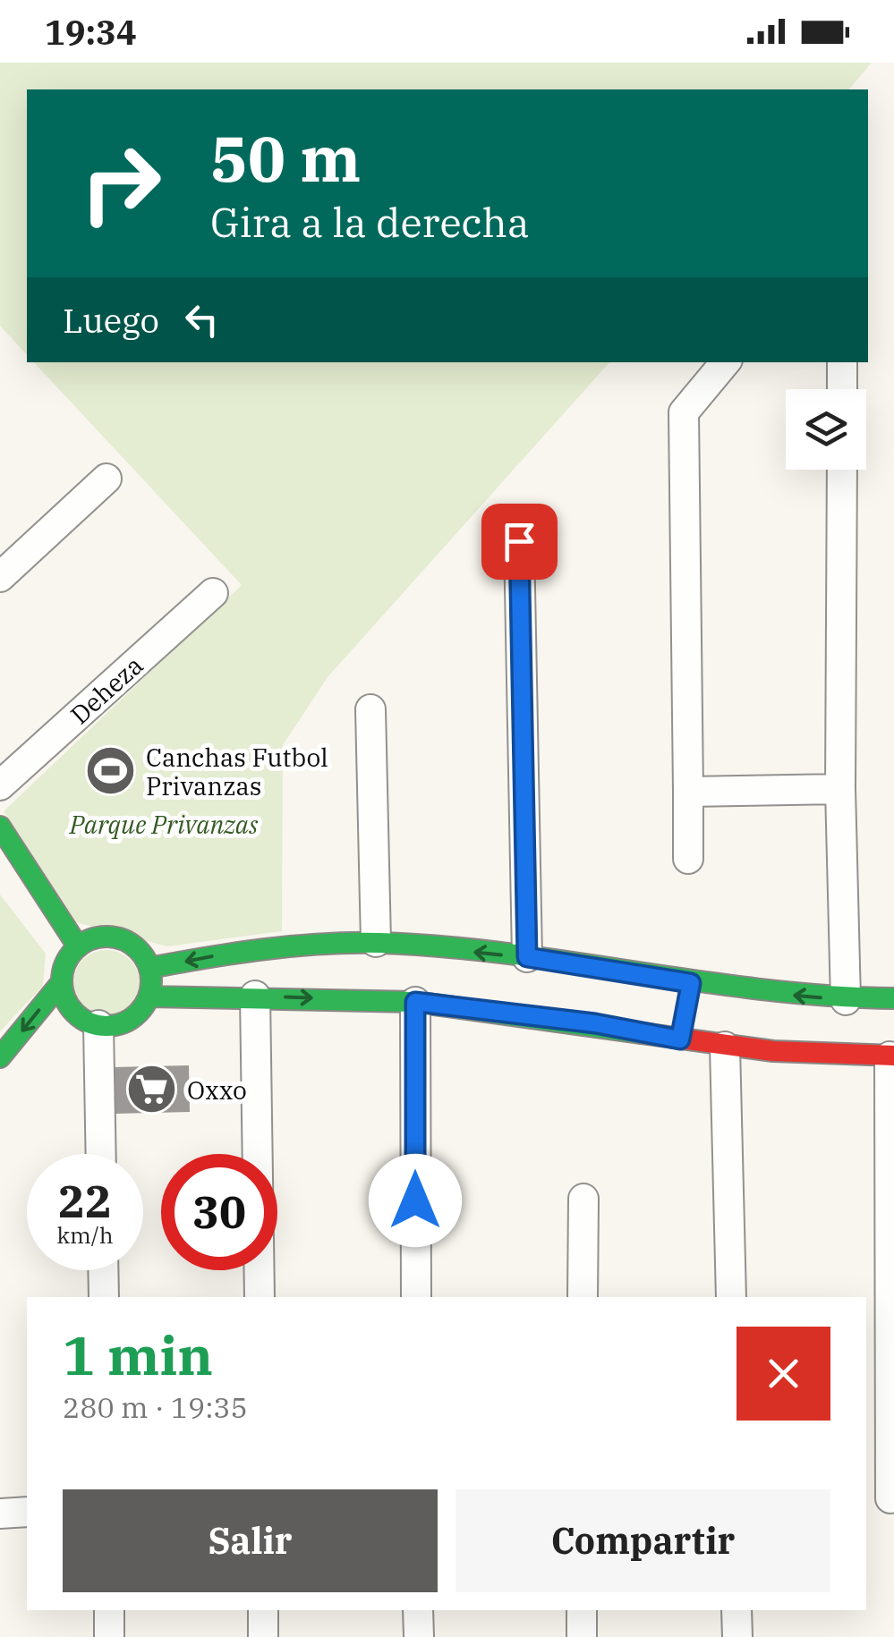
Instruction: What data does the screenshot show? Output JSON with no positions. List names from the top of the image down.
{
  "streets": {
    "street": ["Deheza"]
  },
  "parks": ["Parque Privanzas"],
  "places": {
    "sports": ["Canchas Futbol Privanzas"],
    "supermarket": ["Oxxo"]
  },
  "page": {
    "status": "19:34",
    "turn": ["50 m", "Gira a la derecha"],
    "then": "Luego",
    "speed": "22 km/h",
    "limit": "30",
    "heading": ["1 min", "280 m · 19:35"],
    "buttons": ["Salir", "Compartir"]
  }
}
